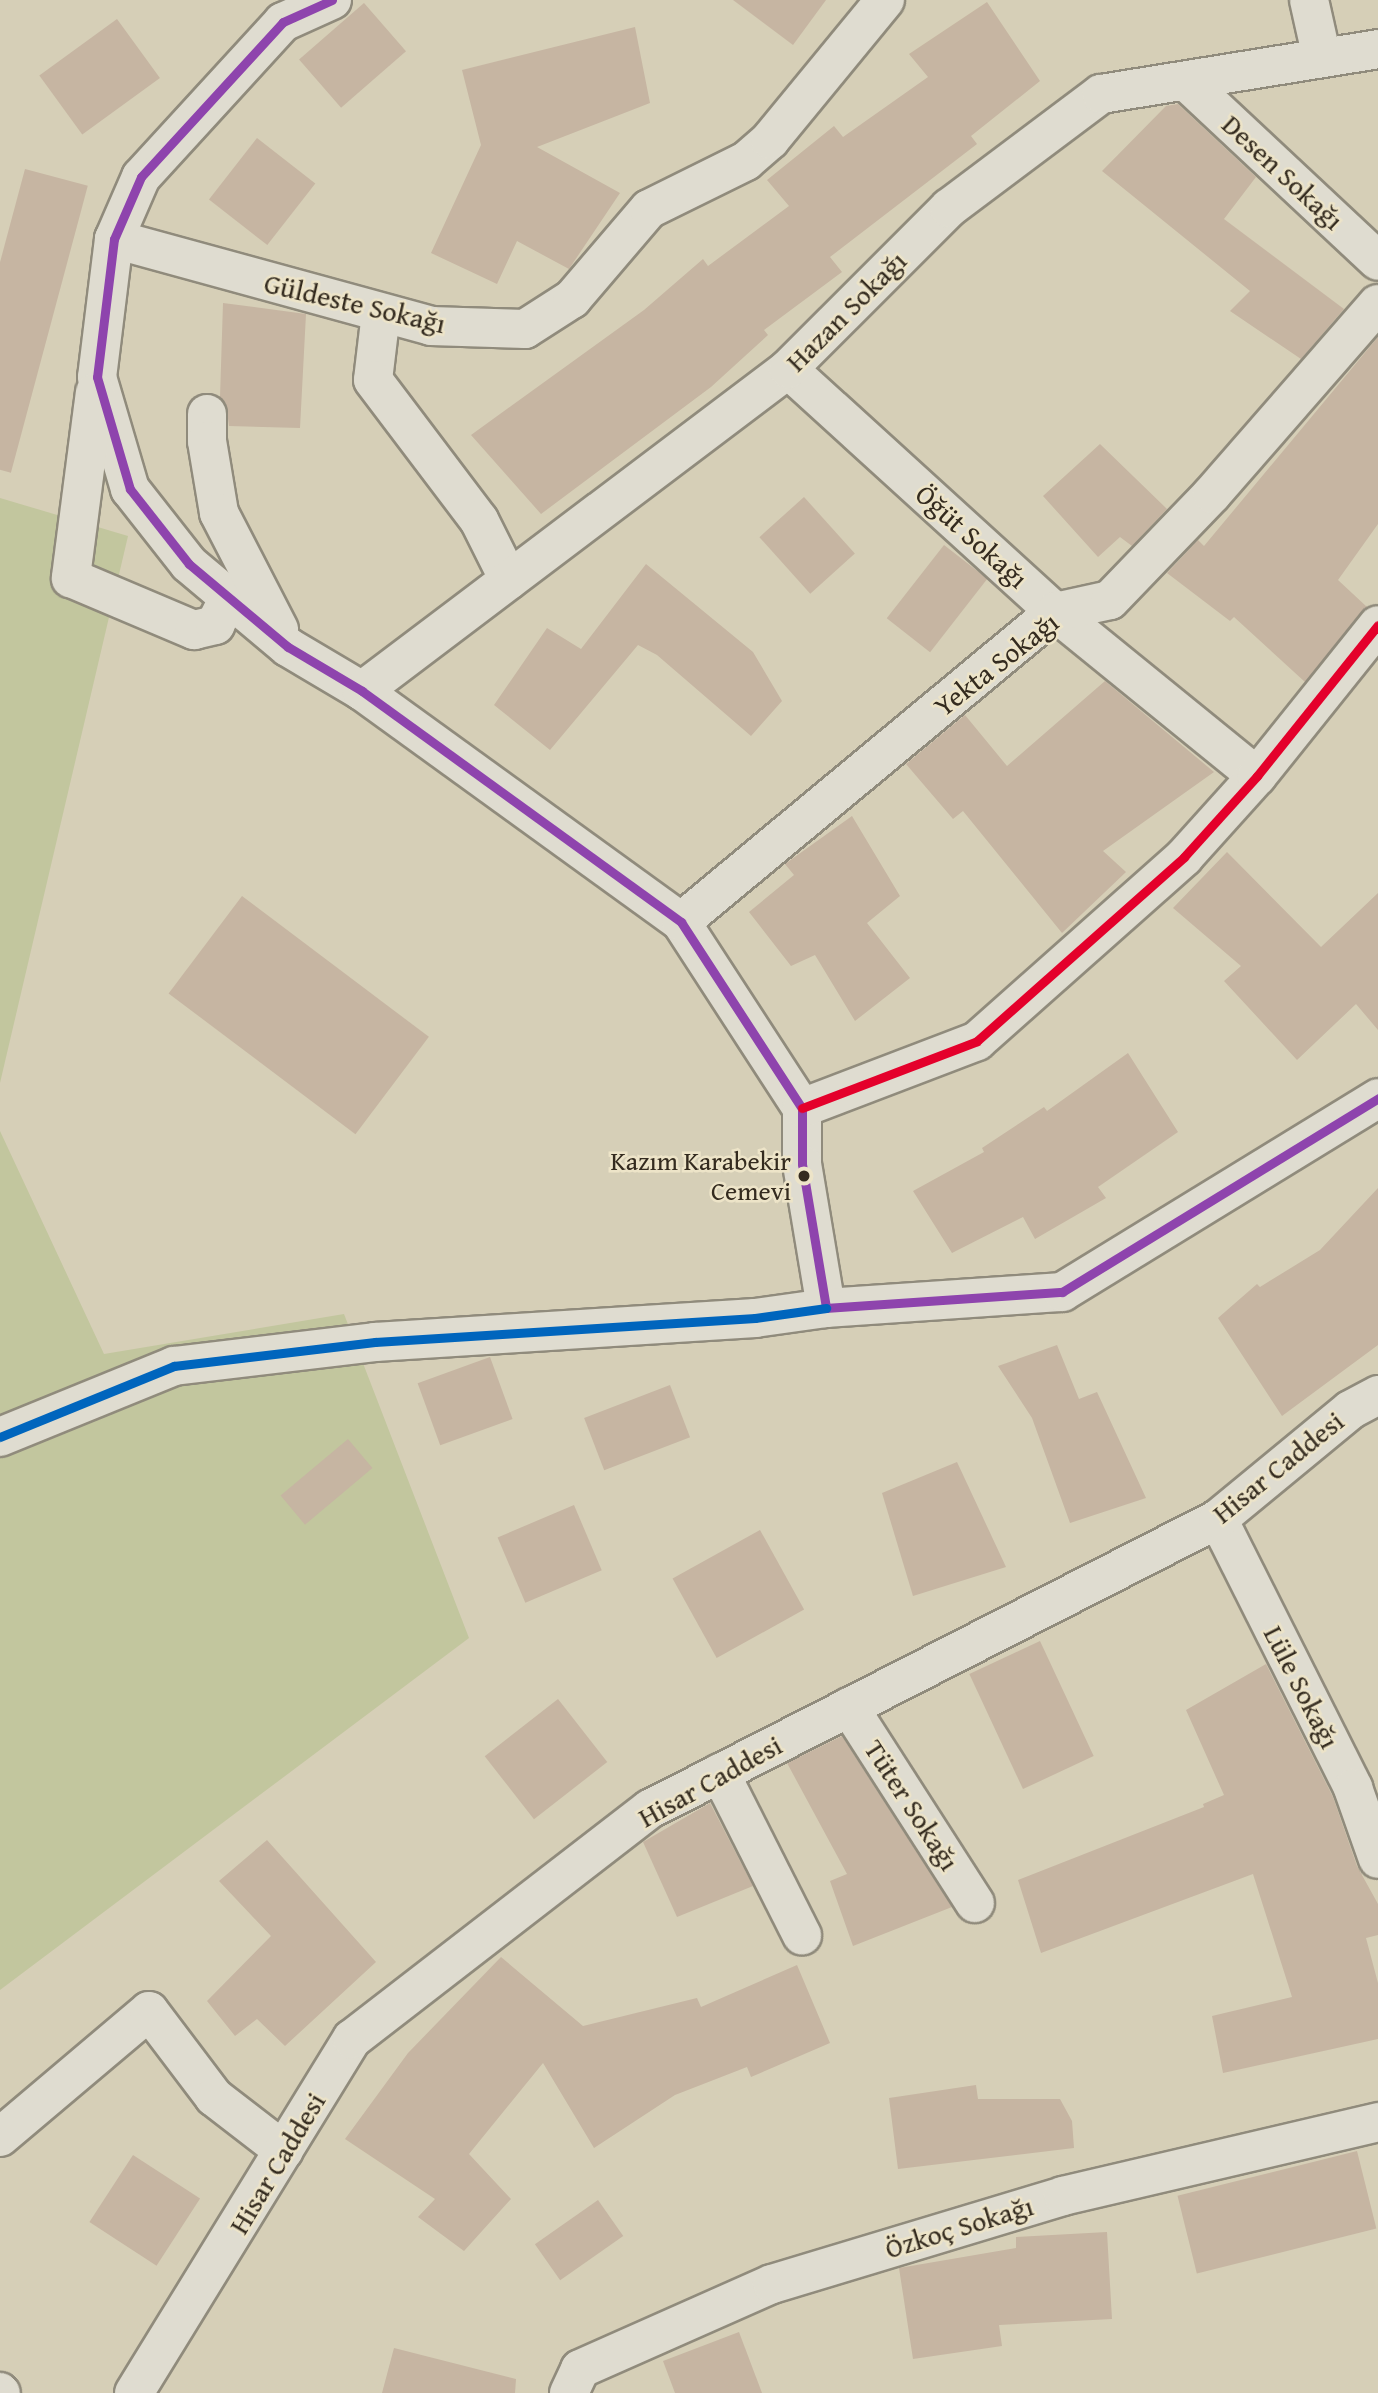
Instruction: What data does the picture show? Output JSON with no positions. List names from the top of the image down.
{
  "streets": {
    "street": [
      "Desen Sokağı",
      "Güldeste Sokağı",
      "Hazan Sokağı",
      "Öğüt Sokağı",
      "Yekta Sokağı",
      "Hisar Caddesi",
      "Lüle Sokağı",
      "Tüter Sokağı",
      "Özkoç Sokağı"
    ]
  },
  "crossings": [
    ["Desen Sokağı", "Hazan Sokağı"],
    ["Hazan Sokağı", "Öğüt Sokağı"],
    ["Öğüt Sokağı", "Yekta Sokağı"],
    ["Hisar Caddesi", "Lüle Sokağı"],
    ["Hisar Caddesi", "Tüter Sokağı"]
  ],
  "places": ["Kazım Karabekir Cemevi"]
}
